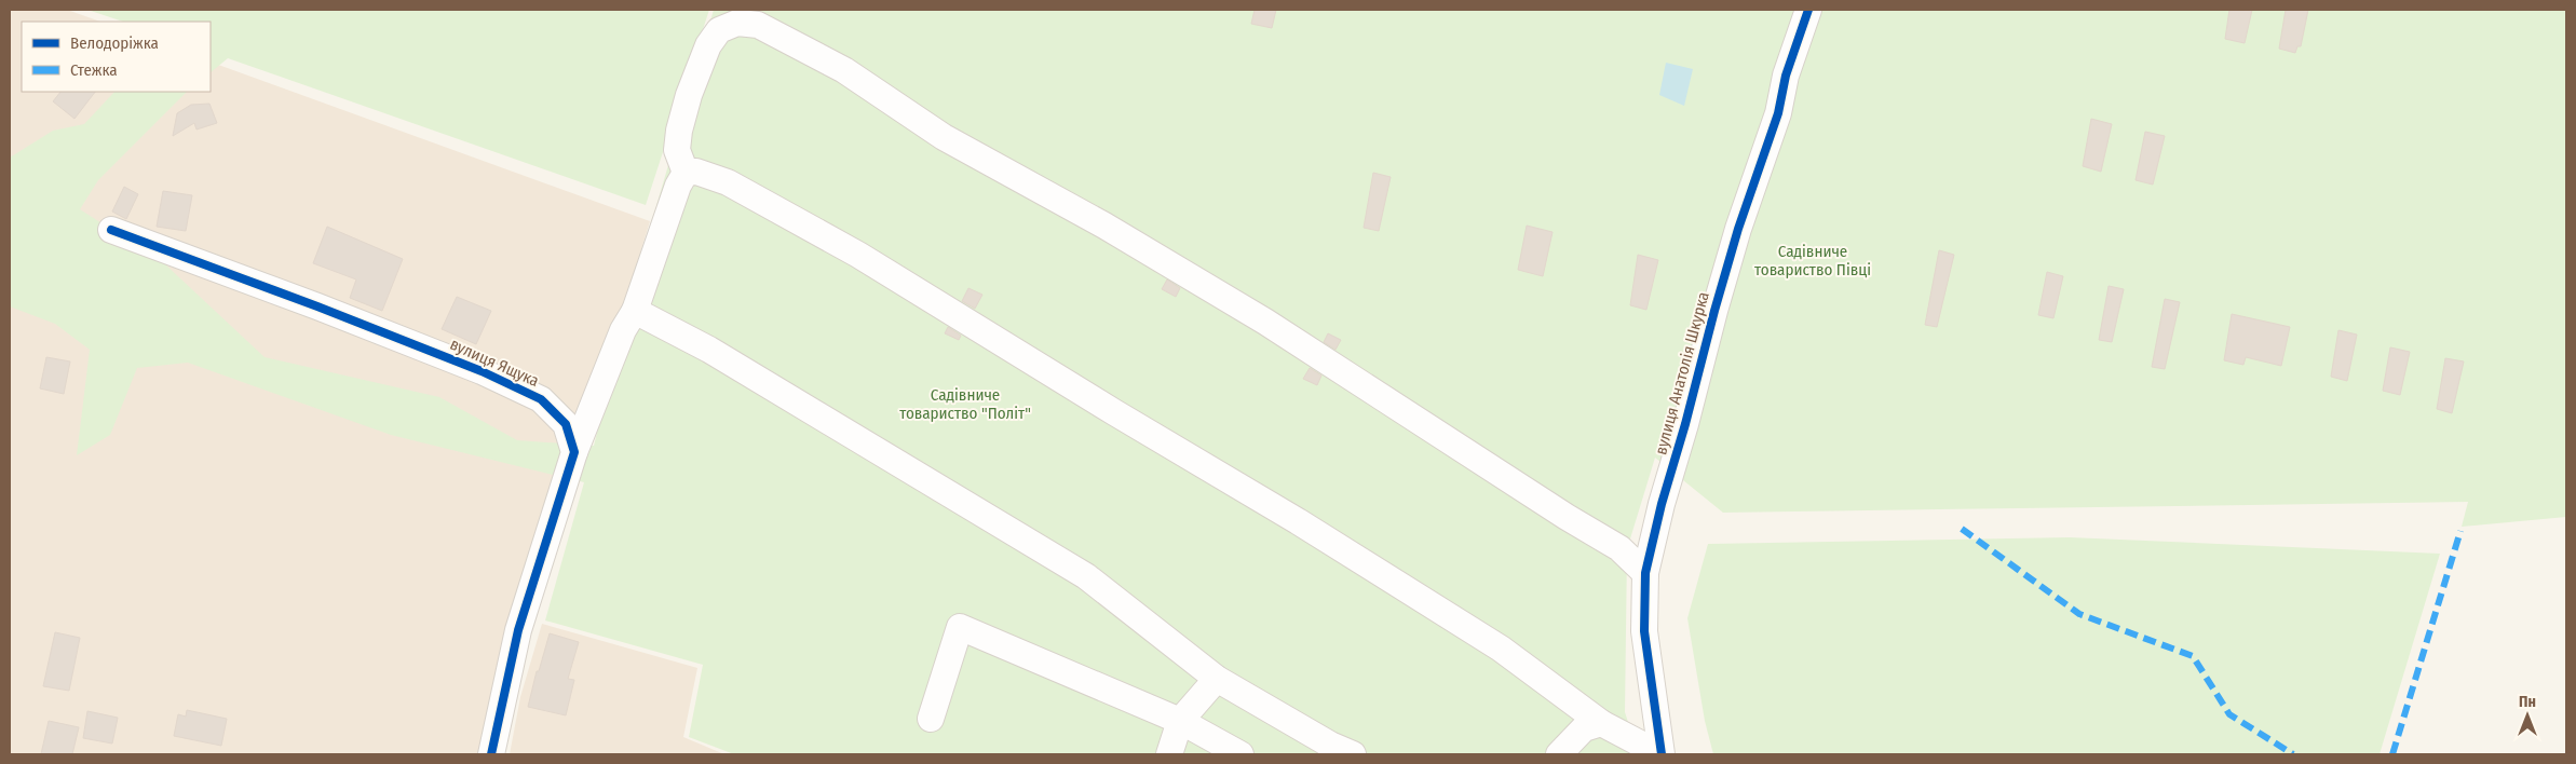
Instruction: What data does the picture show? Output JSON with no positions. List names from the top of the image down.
{
  "streets": {
    "street": ["вулиця Ящука", "вулиця Анатолія Шкурка"]
  },
  "parks": ["Садівниче товариство Півці", "Садівниче товариство \"Політ\""],
  "legend": ["Велодоріжка", "Стежка"],
  "north": "top"
}
